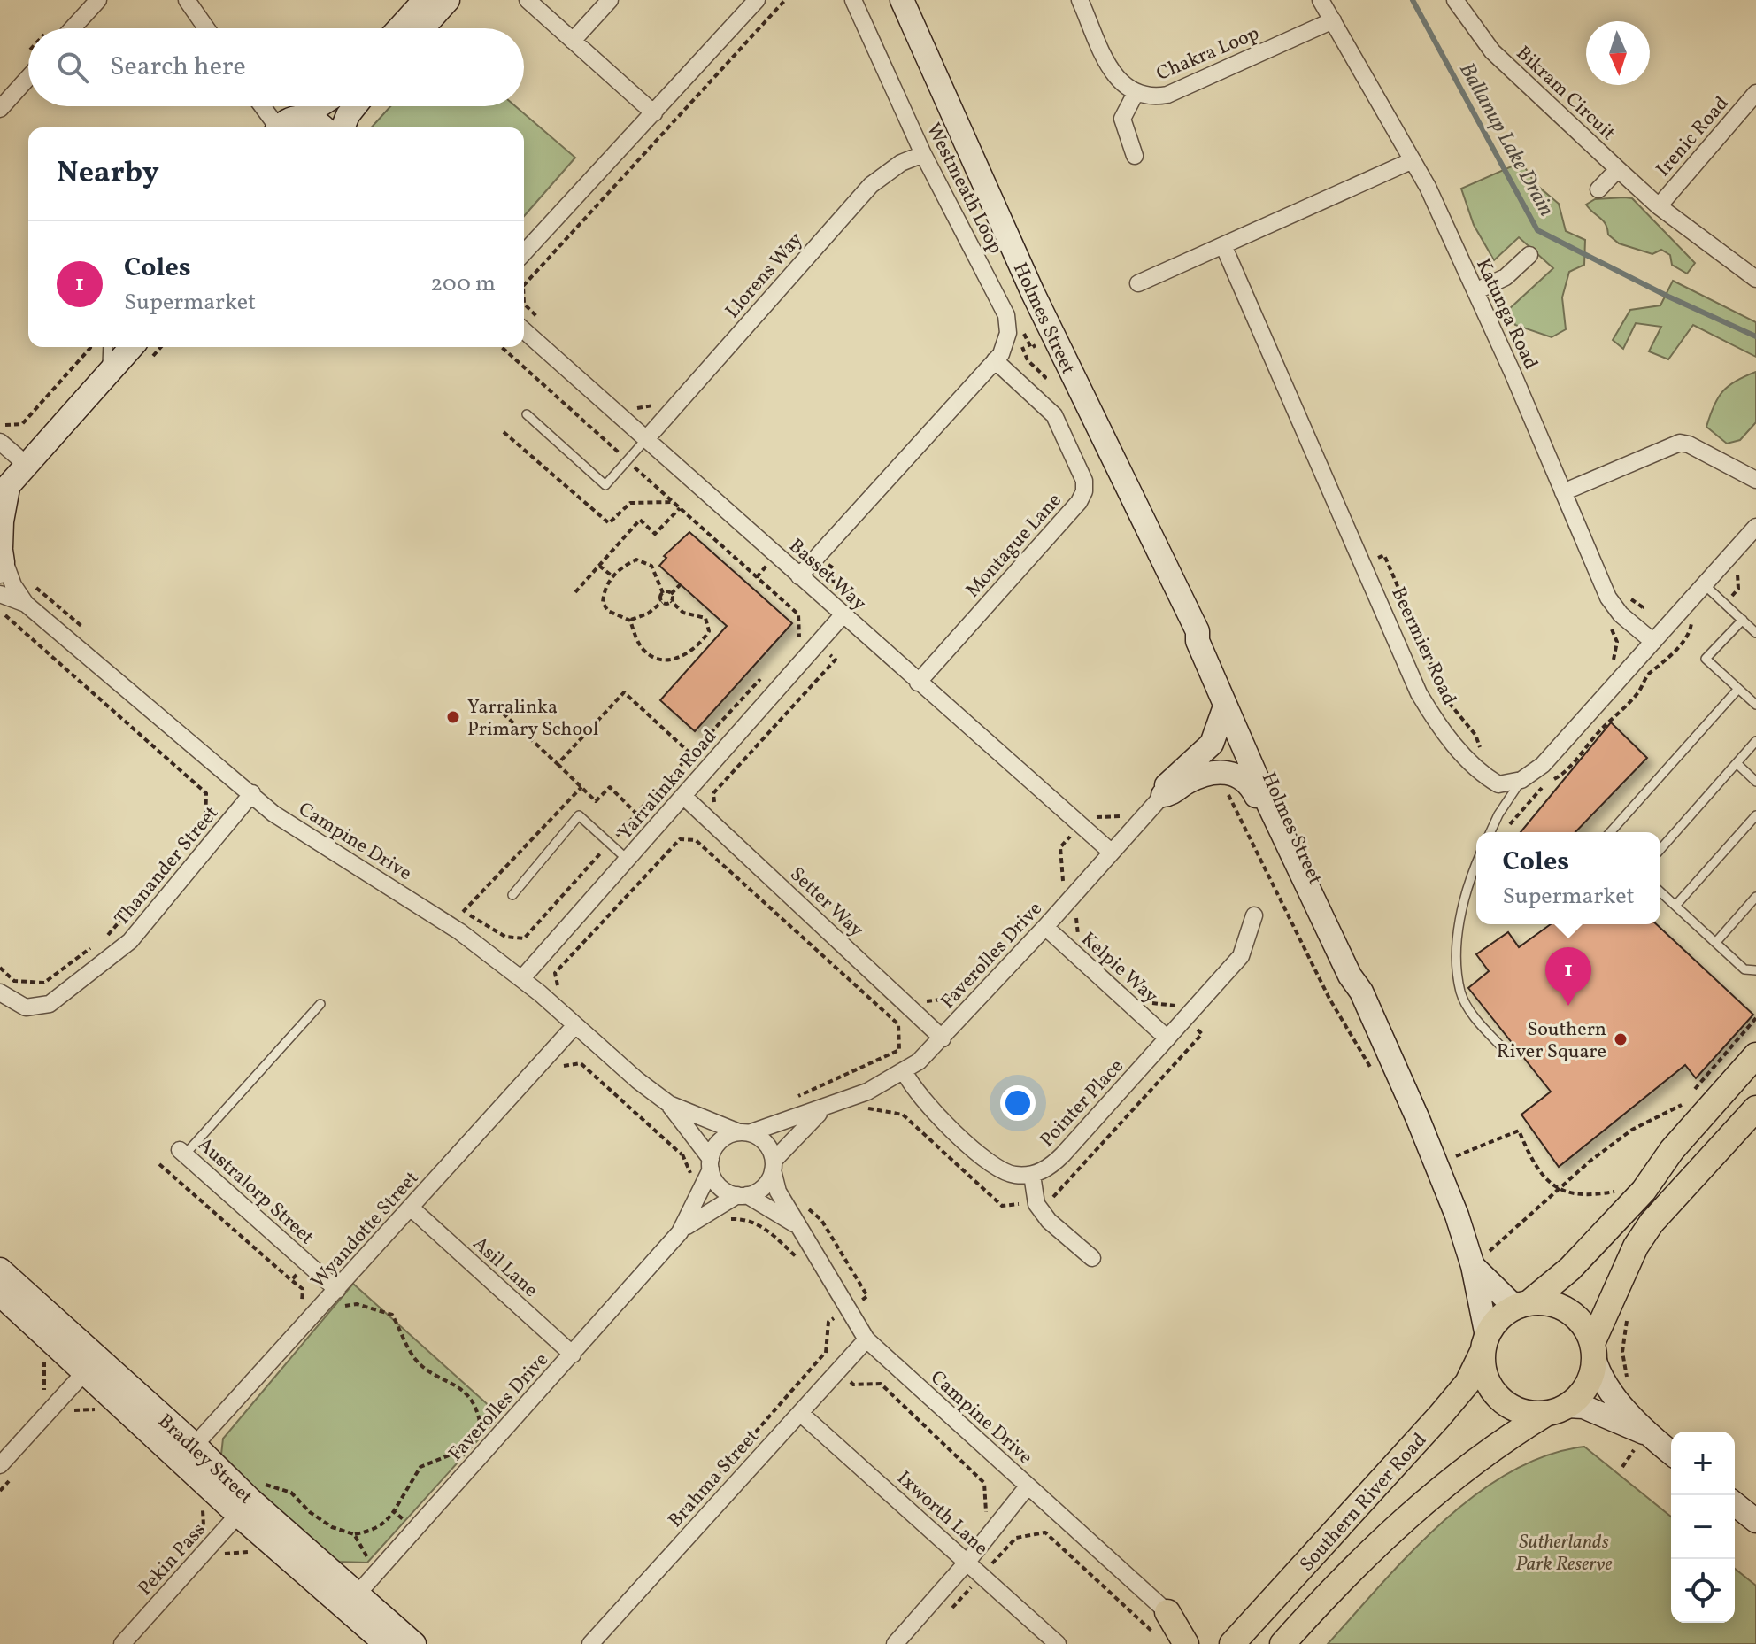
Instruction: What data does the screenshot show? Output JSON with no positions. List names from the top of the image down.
{
  "streets": {
    "main road": ["Holmes Street", "Bradley Street", "Southern River Road"],
    "street": [
      "Chakra Loop",
      "Bikram Circuit",
      "Irenic Road",
      "Westmeath Loop",
      "Llorens Way",
      "Katunga Road",
      "Montague Lane",
      "Basset Way",
      "Beermier Road",
      "Yarralinka Road",
      "Campine Drive",
      "Thanander Street",
      "Setter Way",
      "Faverolles Drive",
      "Kelpie Way",
      "Pointer Place",
      "Australorp Street",
      "Wyandotte Street",
      "Asil Lane",
      "Brahma Street",
      "Ixworth Lane",
      "Pekin Pass"
    ]
  },
  "crossings": [
    ["Chakra Loop", "Katunga Road"],
    ["Bikram Circuit", "Irenic Road"],
    ["Westmeath Loop", "Llorens Way"],
    ["Llorens Way", "Basset Way"],
    ["Holmes Street", "Southern River Road"],
    ["Montague Lane", "Basset Way"],
    ["Basset Way", "Yarralinka Road"],
    ["Basset Way", "Faverolles Drive"],
    ["Yarralinka Road", "Campine Drive"],
    ["Yarralinka Road", "Setter Way"],
    ["Campine Drive", "Thanander Street"],
    ["Campine Drive", "Faverolles Drive"],
    ["Campine Drive", "Wyandotte Street"],
    ["Campine Drive", "Brahma Street"],
    ["Setter Way", "Faverolles Drive"],
    ["Faverolles Drive", "Kelpie Way"],
    ["Faverolles Drive", "Asil Lane"],
    ["Faverolles Drive", "Bradley Street"],
    ["Kelpie Way", "Pointer Place"],
    ["Australorp Street", "Wyandotte Street"],
    ["Wyandotte Street", "Asil Lane"],
    ["Wyandotte Street", "Bradley Street"],
    ["Bradley Street", "Pekin Pass"],
    ["Brahma Street", "Ixworth Lane"]
  ],
  "water": ["Ballanup Lake Drain"],
  "parks": ["Sutherlands Park Reserve"],
  "places": ["Yarralinka Primary School", "Southern River Square"],
  "north": "bottom",
  "page": {
    "search": "Search here",
    "heading": "Nearby",
    "list": [
      {
        "mark": "1",
        "name": "Coles",
        "note": "Supermarket",
        "value": "200 m"
      }
    ],
    "popup": ["Coles", "Supermarket"],
    "pins": "1",
    "map_buttons": ["+", "−"]
  }
}
